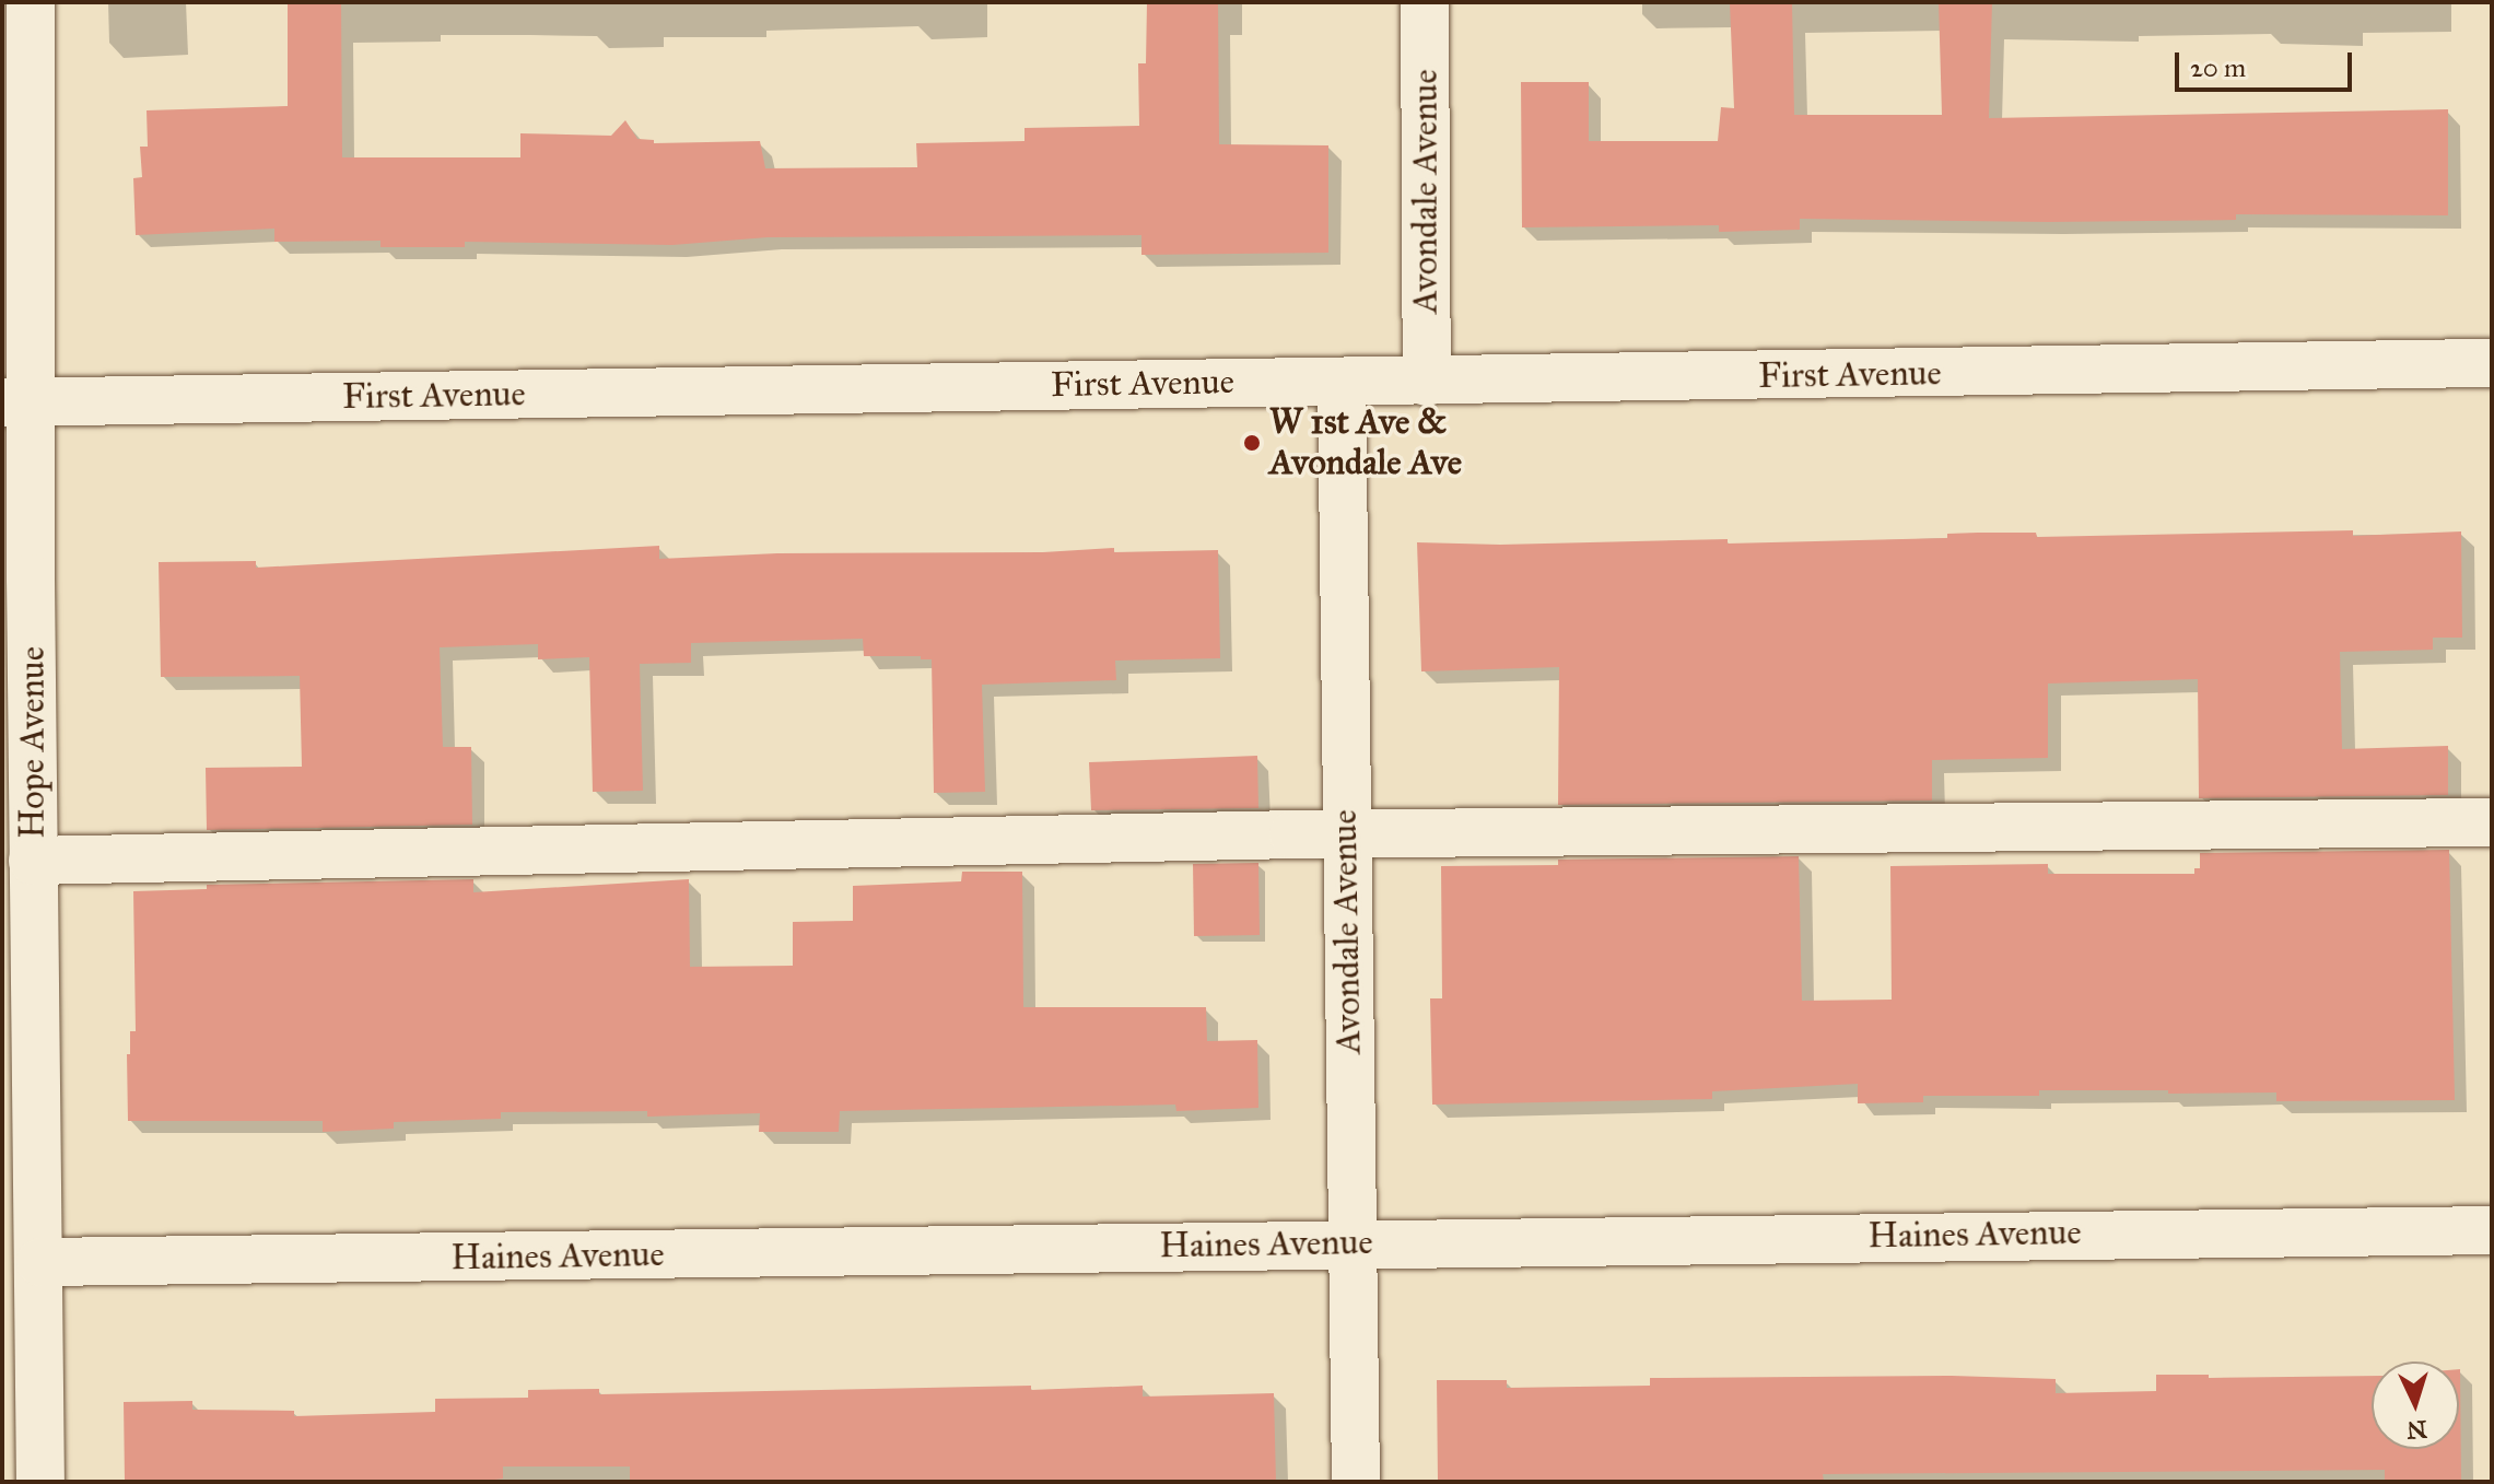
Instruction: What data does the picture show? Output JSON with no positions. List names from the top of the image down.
{
  "streets": {
    "street": [
      "Avondale Avenue",
      "First Avenue",
      "Hope Avenue",
      "Haines Avenue"
    ]
  },
  "crossings": [
    ["Avondale Avenue", "First Avenue"],
    ["Avondale Avenue", "Haines Avenue"],
    ["First Avenue", "Hope Avenue"],
    ["Hope Avenue", "Haines Avenue"]
  ],
  "places": ["W 1st Ave & Avondale Ave"],
  "scale_bar": "20 m",
  "north": "bottom"
}
